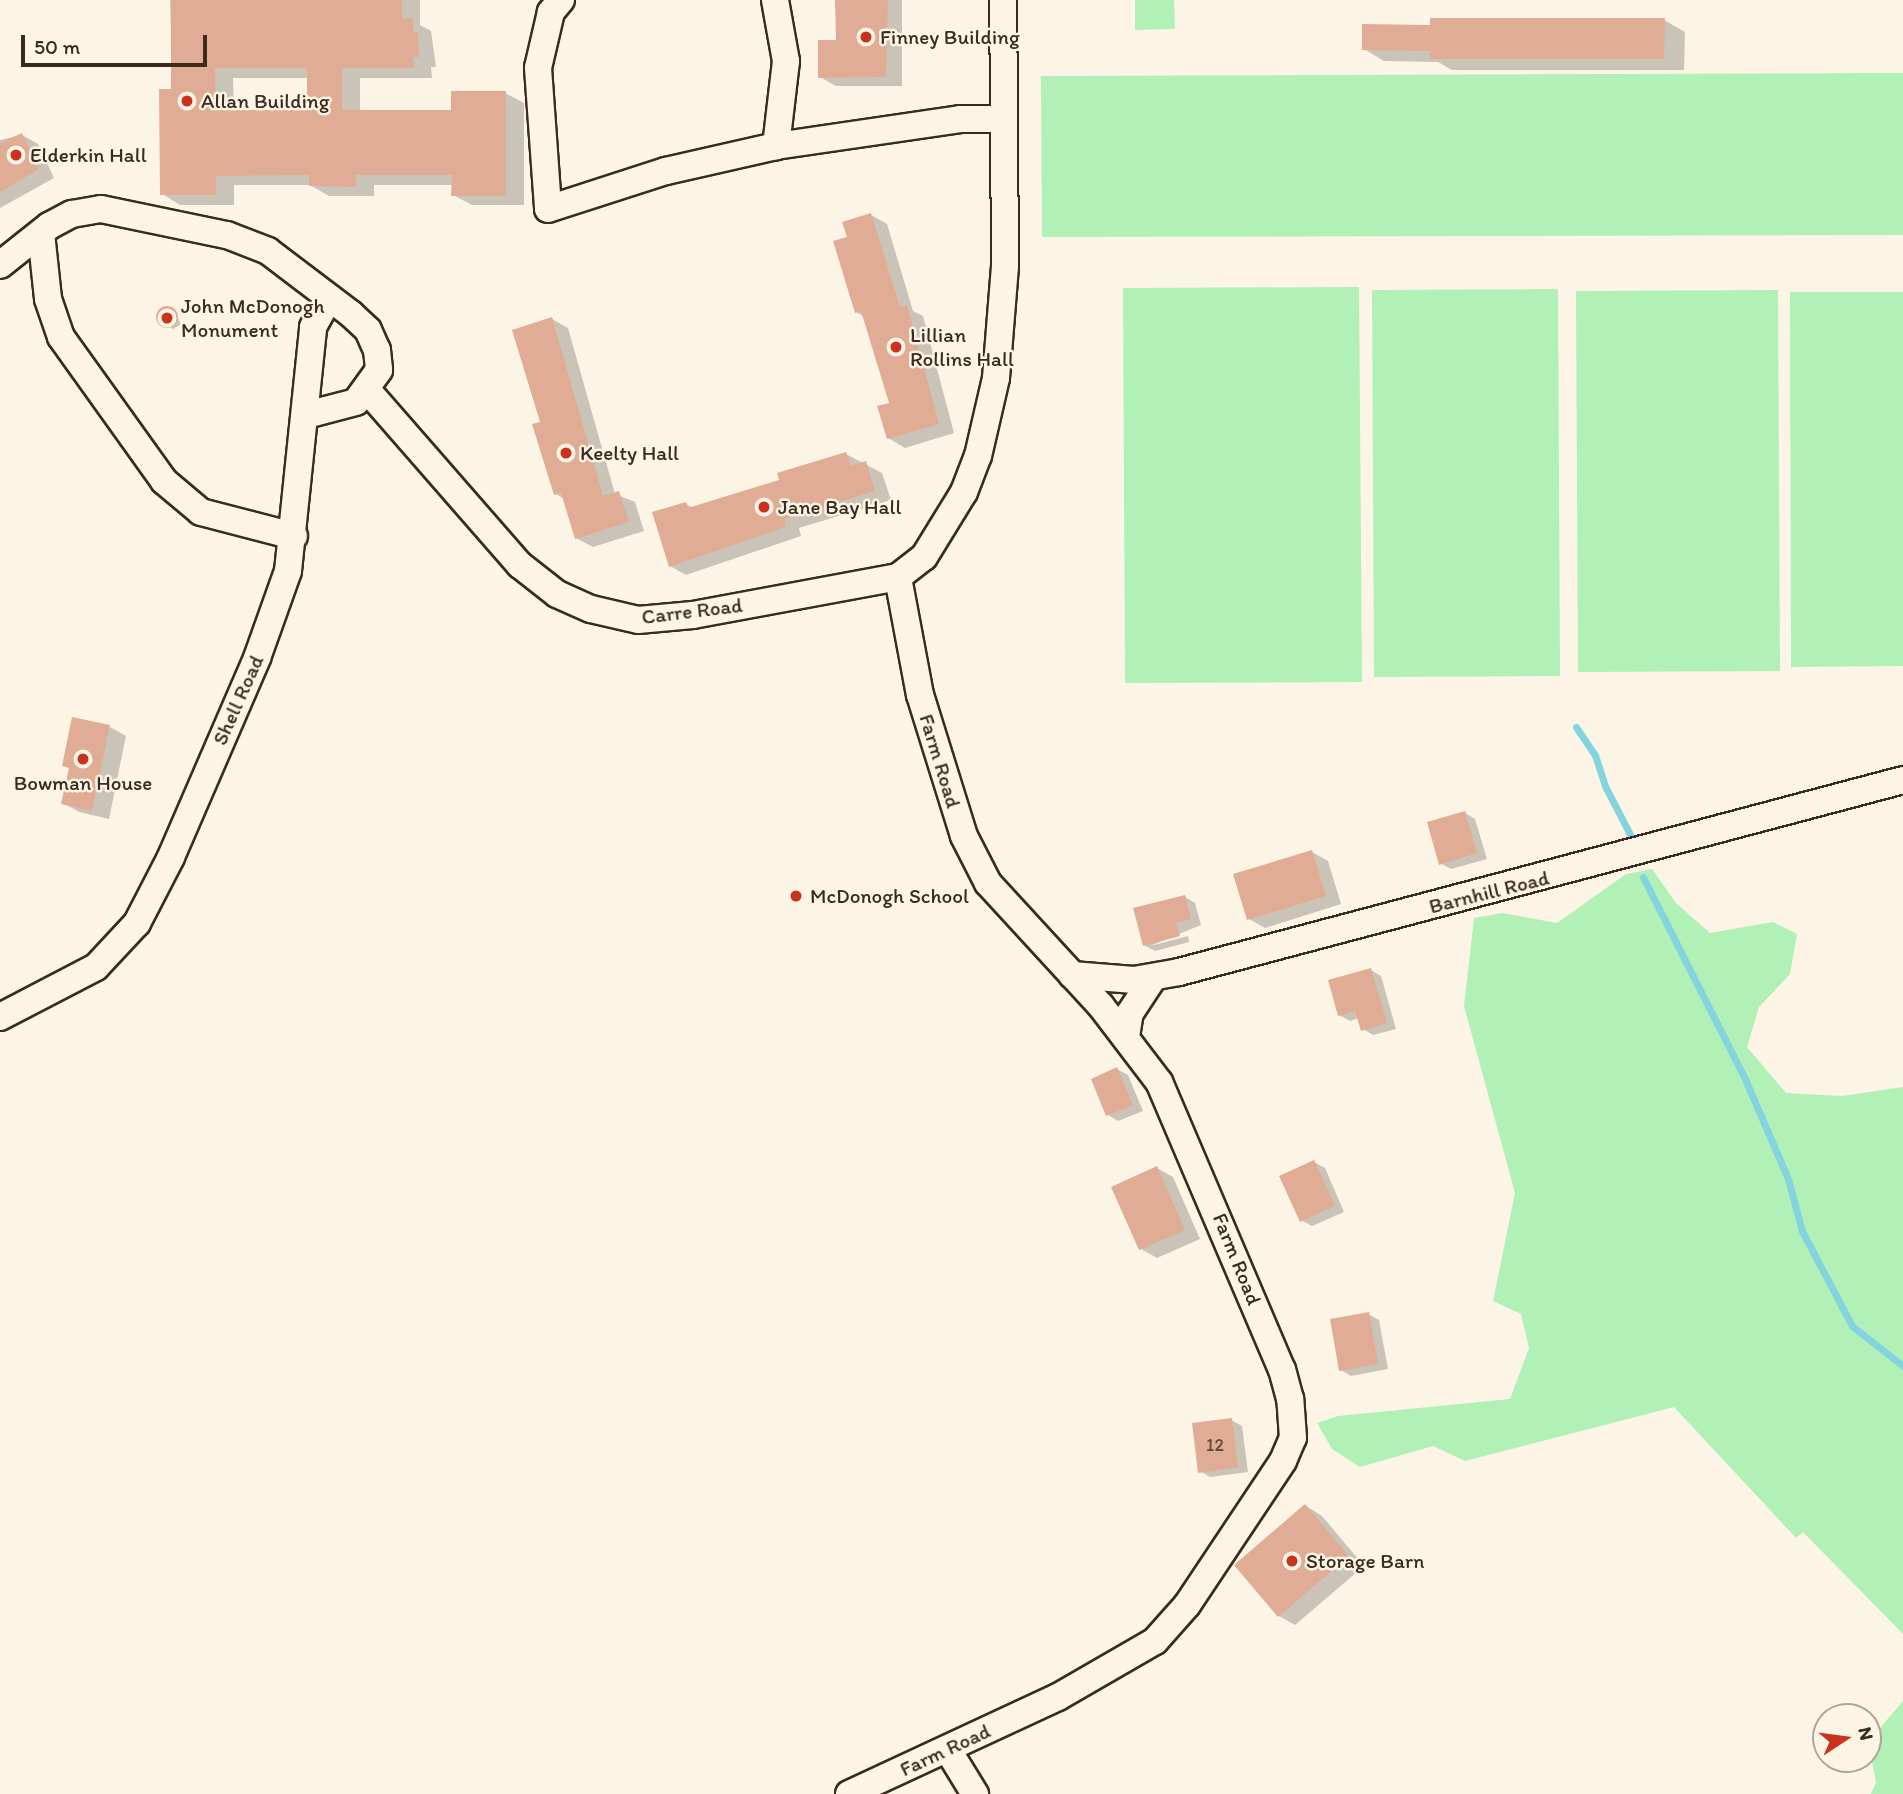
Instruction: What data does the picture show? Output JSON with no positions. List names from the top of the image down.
{
  "streets": {
    "street": [
      "Carre Road",
      "Shell Road",
      "Farm Road",
      "Barnhill Road"
    ]
  },
  "crossings": [
    ["Carre Road", "Farm Road"],
    ["Farm Road", "Barnhill Road"]
  ],
  "places": [
    "Finney Building",
    "Allan Building",
    "Elderkin Hall",
    "John McDonogh Monument",
    "Lillian Rollins Hall",
    "Keelty Hall",
    "Jane Bay Hall",
    "Bowman House",
    "McDonogh School",
    "Storage Barn"
  ],
  "house_numbers": ["12"],
  "scale_bar": "50 m",
  "north": "right"
}
